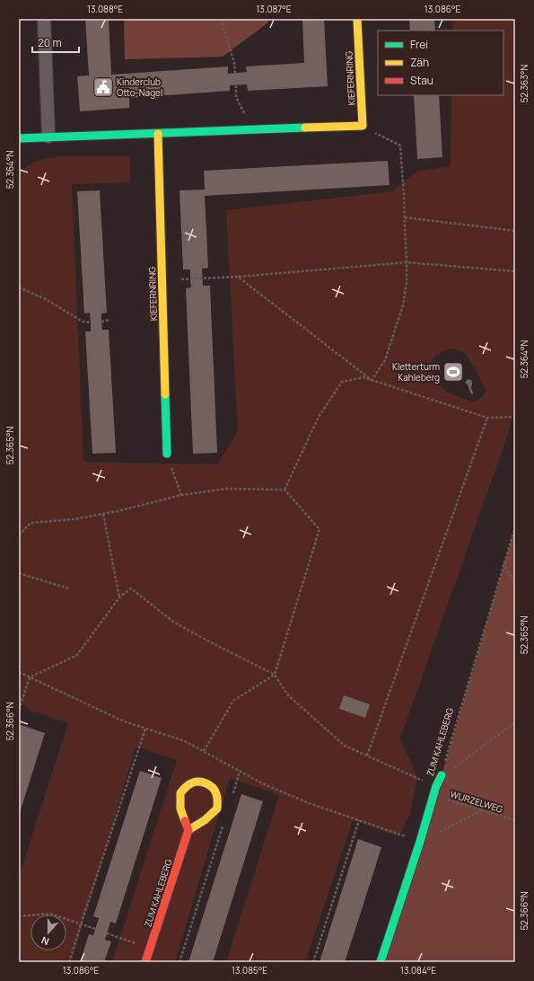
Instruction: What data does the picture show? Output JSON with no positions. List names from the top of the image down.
{
  "streets": {
    "street": ["KIEFERNRING", "ZUM KAHLEBERG"],
    "path": ["WURZELWEG"]
  },
  "crossings": [
    ["ZUM KAHLEBERG", "WURZELWEG"]
  ],
  "places": {
    "public building": ["Kinderclub Otto-Nagel"],
    "sports": ["Kletterturm Kahleberg"]
  },
  "legend": ["Frei", "Zäh", "Stau"],
  "scale_bar": "20 m",
  "north": "bottom",
  "coordinates": [
    "13.088°E",
    "13.087°E",
    "13.086°E",
    "52.363°N",
    "52.364°N",
    "52.365°N",
    "52.366°N",
    "13.085°E",
    "13.084°E"
  ]
}
